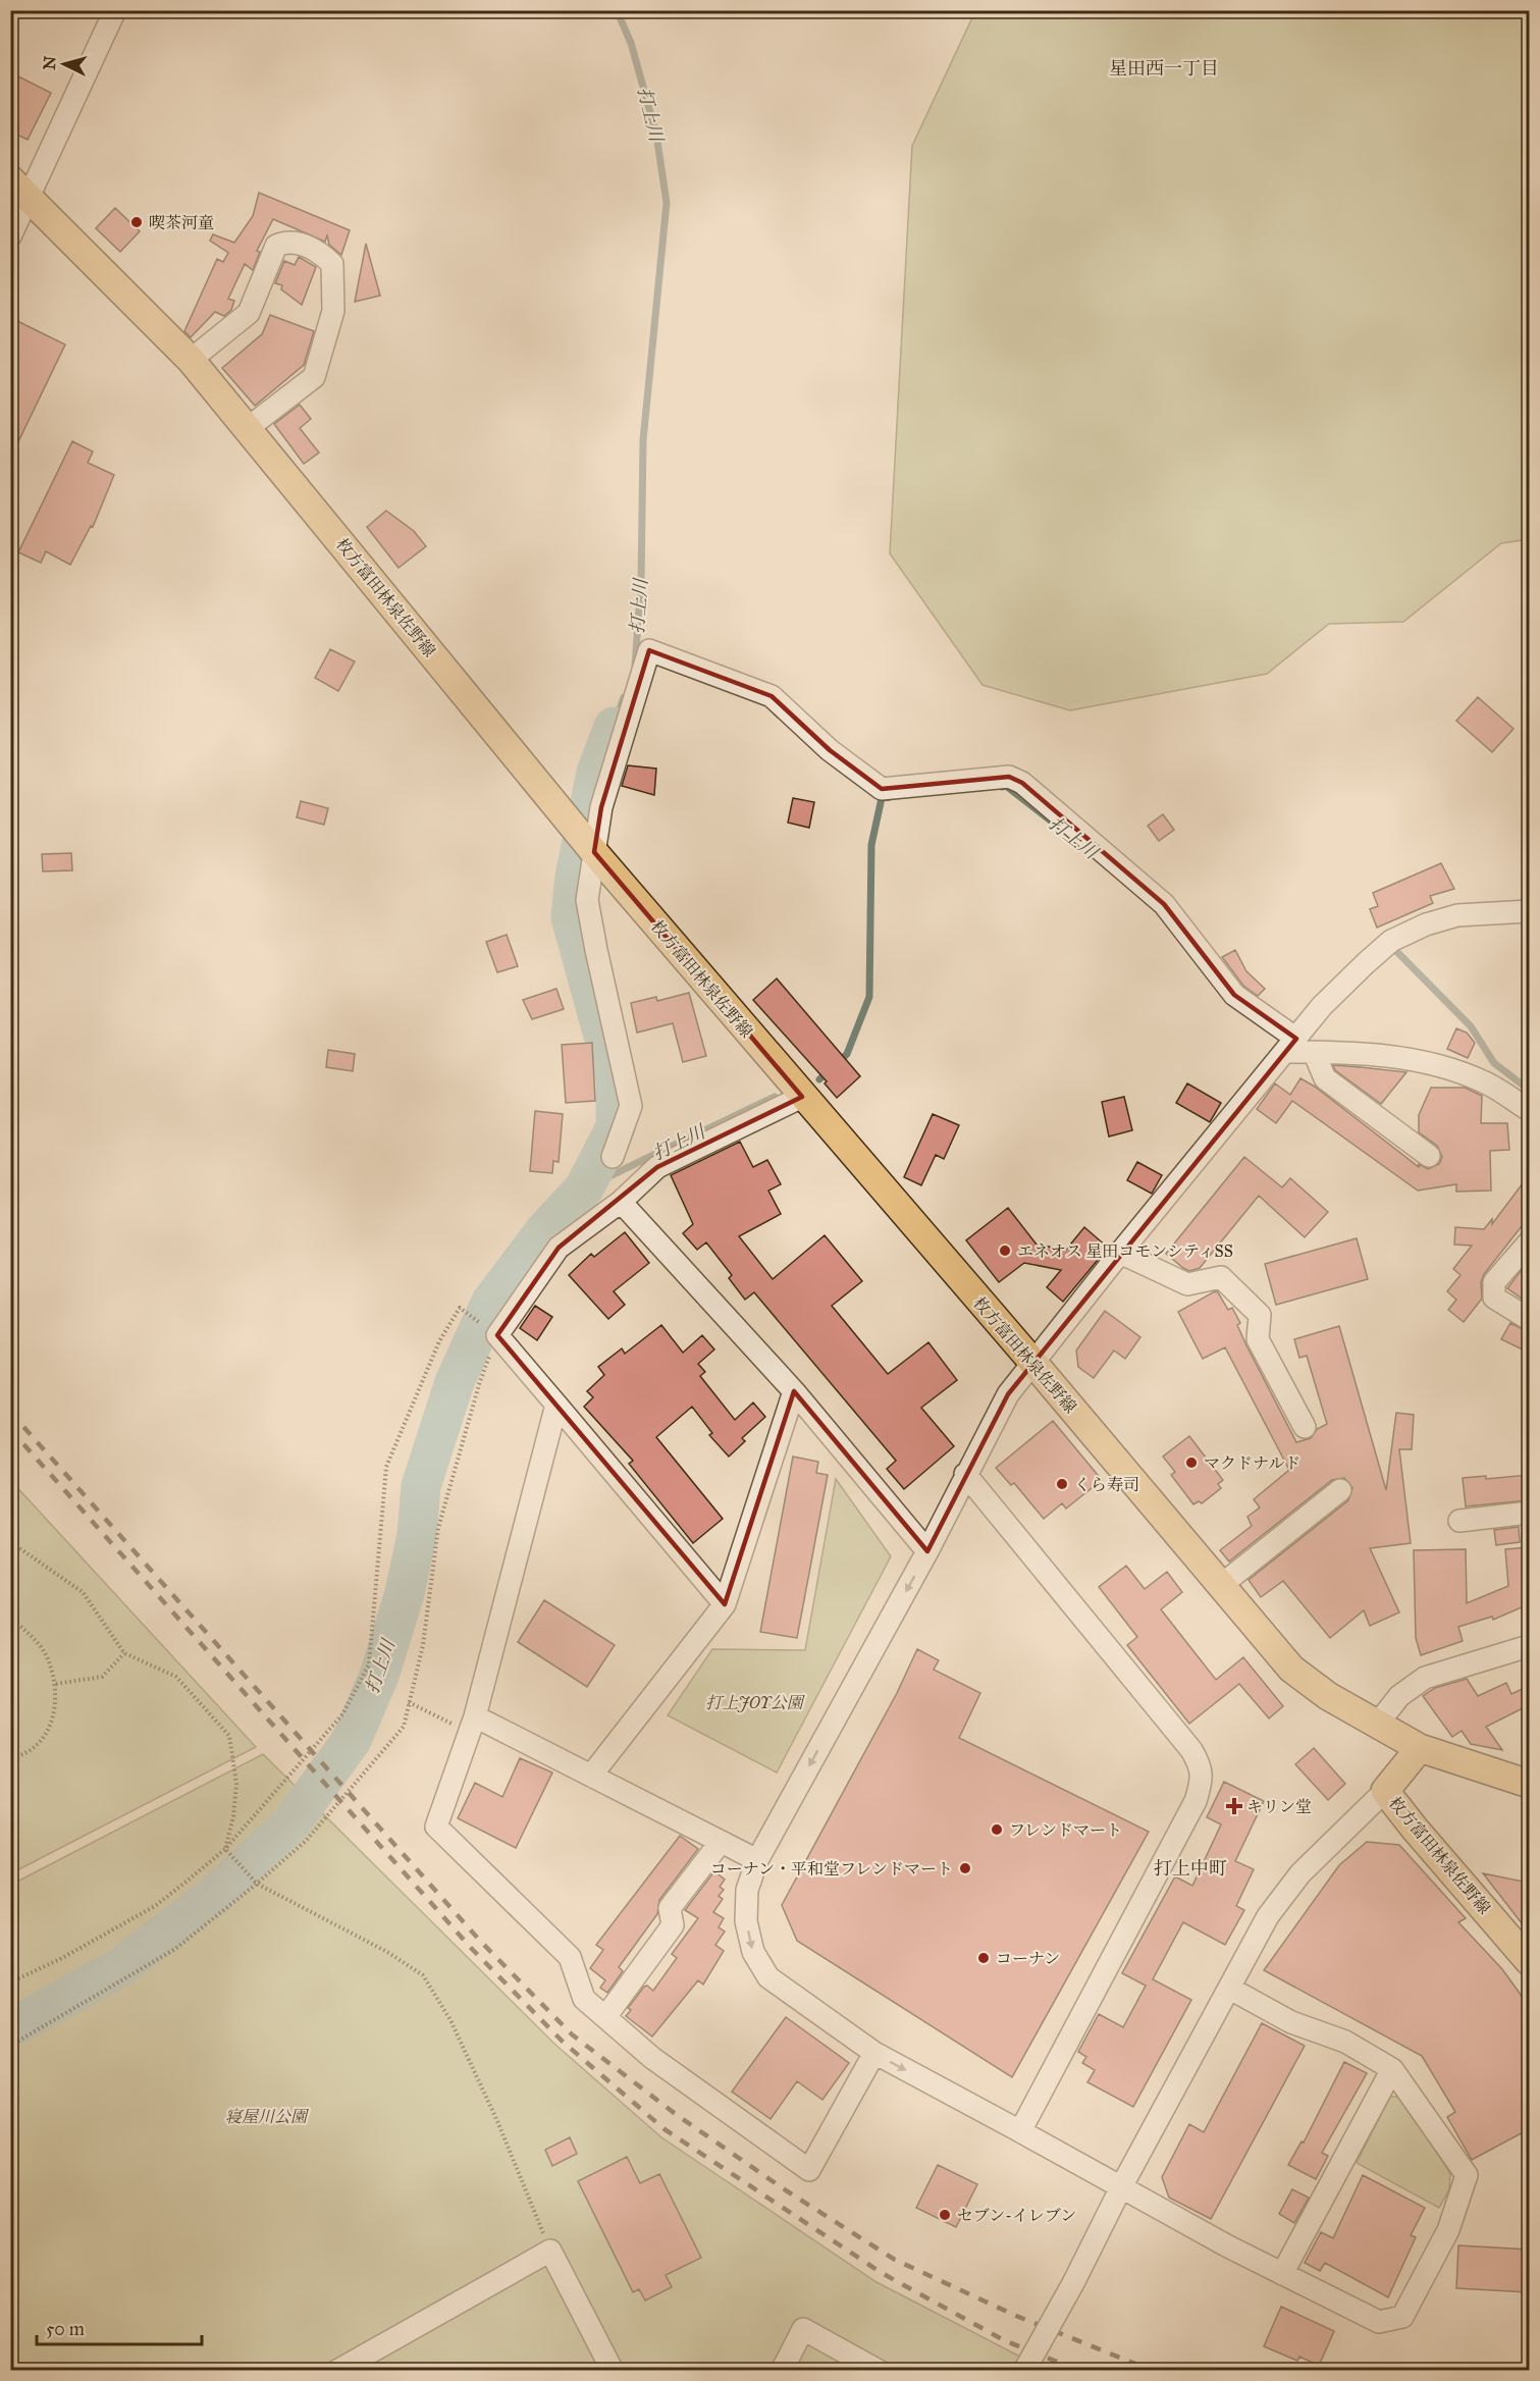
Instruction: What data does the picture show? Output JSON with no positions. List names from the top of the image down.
{
  "streets": {
    "main road": ["枚方富田林泉佐野線"]
  },
  "districts": ["星田西一丁目", "打上中町"],
  "water": ["打上川"],
  "parks": ["打上JOY公園", "寝屋川公園"],
  "places": {
    "other": [
      "喫茶河童",
      "エネオス 星田コモンシティSS",
      "マクドナルド",
      "くら寿司",
      "フレンドマート",
      "コーナン・平和堂フレンドマート",
      "コーナン",
      "セブン-イレブン"
    ],
    "health": ["キリン堂"]
  },
  "scale_bar": "50 m",
  "north": "left"
}
